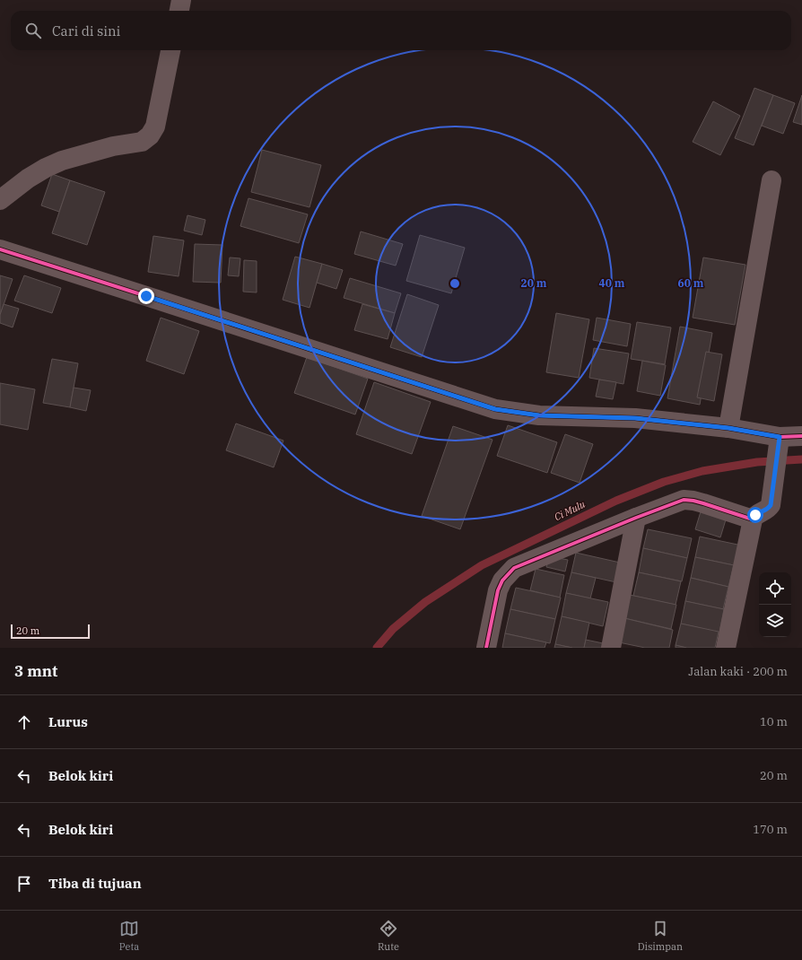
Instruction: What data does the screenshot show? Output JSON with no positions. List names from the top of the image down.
{
  "water": ["Ci Mulu"],
  "scale_bar": "20 m",
  "page": {
    "search": "Cari di sini",
    "scale": "20 m",
    "heading": ["3 mnt", "Jalan kaki · 200 m"],
    "list": [
      ["Lurus", "10 m"],
      ["Belok kiri", "20 m"],
      ["Belok kiri", "170 m"],
      "Tiba di tujuan"
    ],
    "nav": ["Peta", "Rute", "Disimpan"]
  },
  "rings": ["20 m", "40 m", "60 m"]
}
